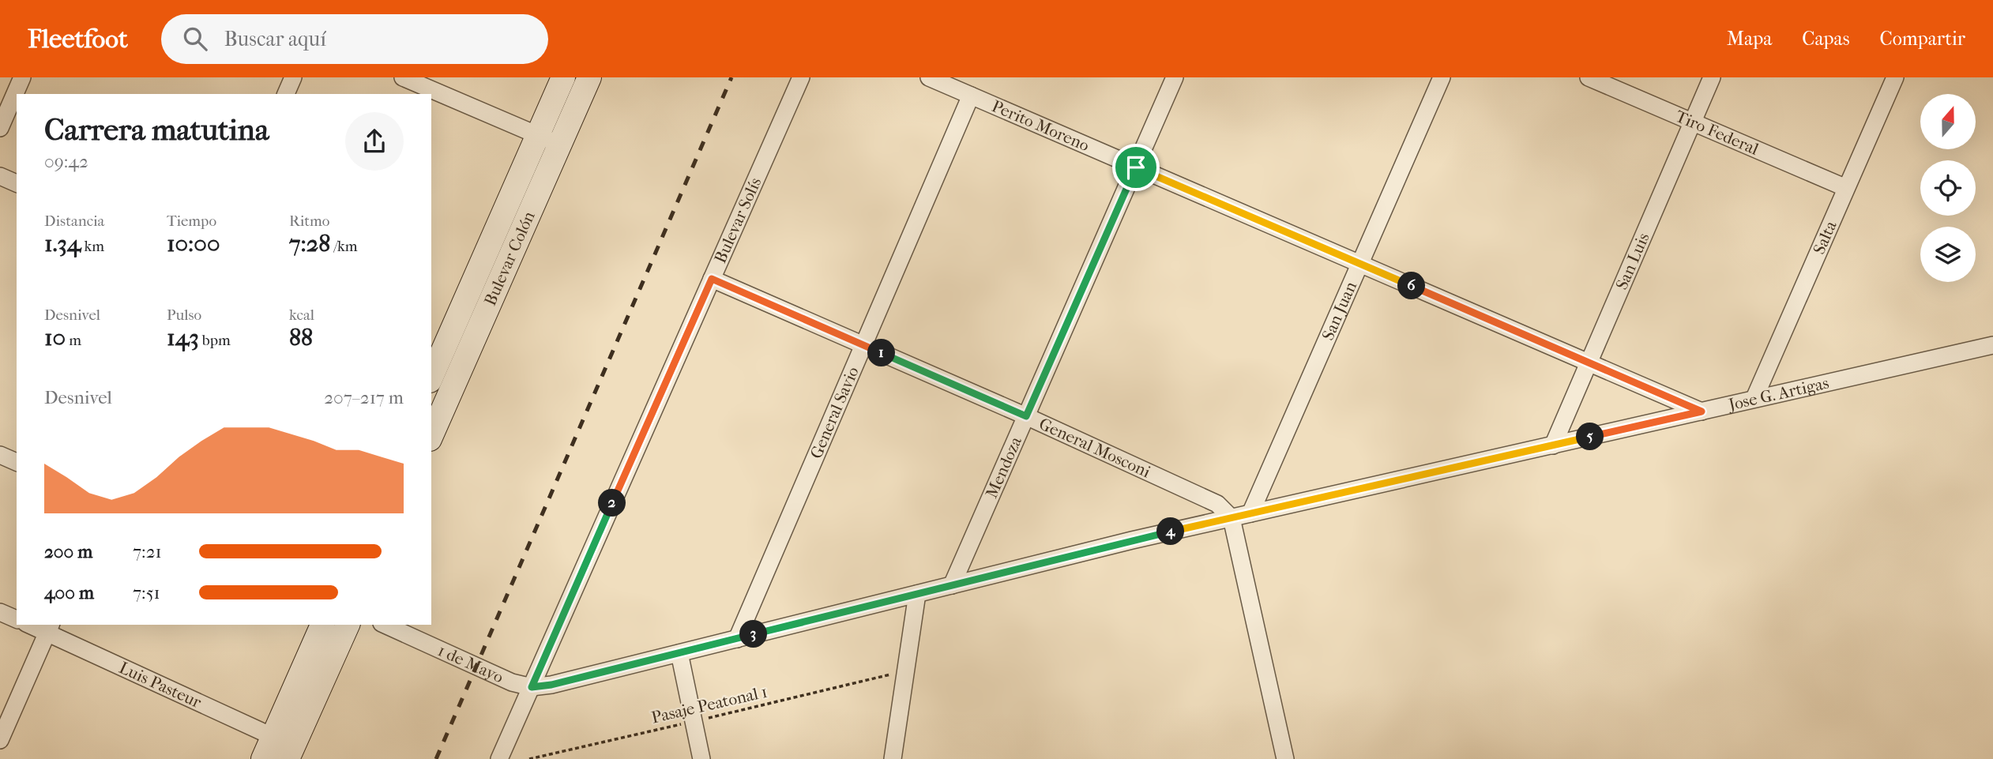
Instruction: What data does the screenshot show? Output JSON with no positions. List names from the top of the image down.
{
  "streets": {
    "main road": ["Bulevar Colón"],
    "street": [
      "Perito Moreno",
      "Tiro Federal",
      "Bulevar Solís",
      "Salta",
      "San Luis",
      "San Juan",
      "Jose G. Artigas",
      "General Savio",
      "General Mosconi",
      "Mendoza",
      "1 de Mayo",
      "Luis Pasteur"
    ],
    "path": ["Pasaje Peatonal 1"]
  },
  "crossings": [
    ["Perito Moreno", "San Luis"],
    ["Perito Moreno", "San Juan"],
    ["Perito Moreno", "Jose G. Artigas"],
    ["Perito Moreno", "General Savio"],
    ["Perito Moreno", "Mendoza"],
    ["Tiro Federal", "Salta"],
    ["Tiro Federal", "San Luis"],
    ["Bulevar Solís", "Jose G. Artigas"],
    ["Bulevar Solís", "General Mosconi"],
    ["Bulevar Solís", "1 de Mayo"],
    ["Salta", "Jose G. Artigas"],
    ["San Luis", "Jose G. Artigas"],
    ["San Juan", "Jose G. Artigas"],
    ["Jose G. Artigas", "General Savio"],
    ["Jose G. Artigas", "General Mosconi"],
    ["Jose G. Artigas", "Mendoza"],
    ["Jose G. Artigas", "1 de Mayo"],
    ["General Savio", "General Mosconi"],
    ["General Mosconi", "Mendoza"]
  ],
  "north": "top",
  "page": {
    "header": "Fleetfoot",
    "search": "Buscar aquí",
    "nav": ["Mapa", "Capas", "Compartir"],
    "heading": ["Carrera matutina", "09:42"],
    "stats": [
      ["Distancia", "1.34 km"],
      ["Tiempo", "10:00"],
      ["Ritmo", "7:28 /km"],
      ["Desnivel", "10 m"],
      ["Pulso", "143 bpm"],
      ["kcal", "88"]
    ],
    "pins": [
      "6",
      "1",
      "5",
      "2",
      "4",
      "3"
    ],
    "chart": ["Desnivel", "207–217 m"],
    "list": [
      {
        "name": "200 m",
        "note": "7:21"
      },
      {
        "name": "400 m",
        "note": "7:51"
      }
    ]
  }
}
